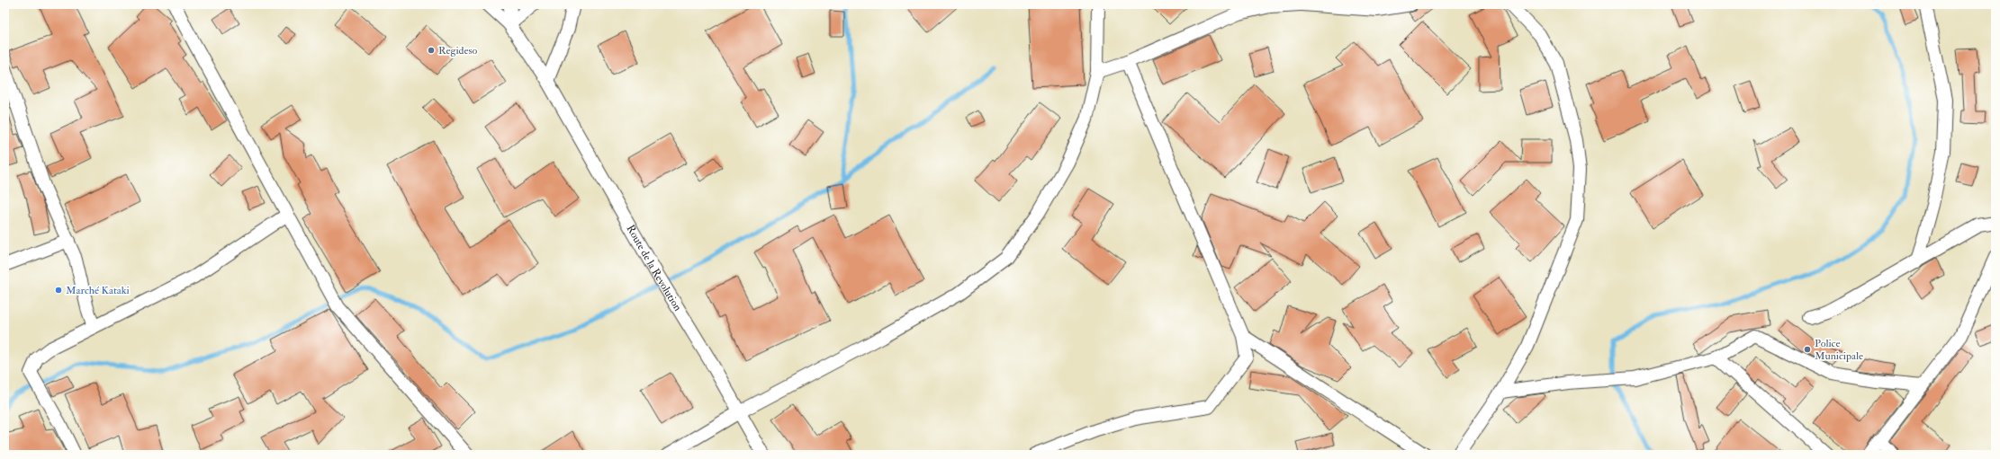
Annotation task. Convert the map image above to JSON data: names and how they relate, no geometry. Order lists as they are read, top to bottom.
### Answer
{
  "streets": {
    "street": ["Route de la Revolution"]
  },
  "places": ["Regideso", "Marché Kataki", "Police Municipale"]
}
